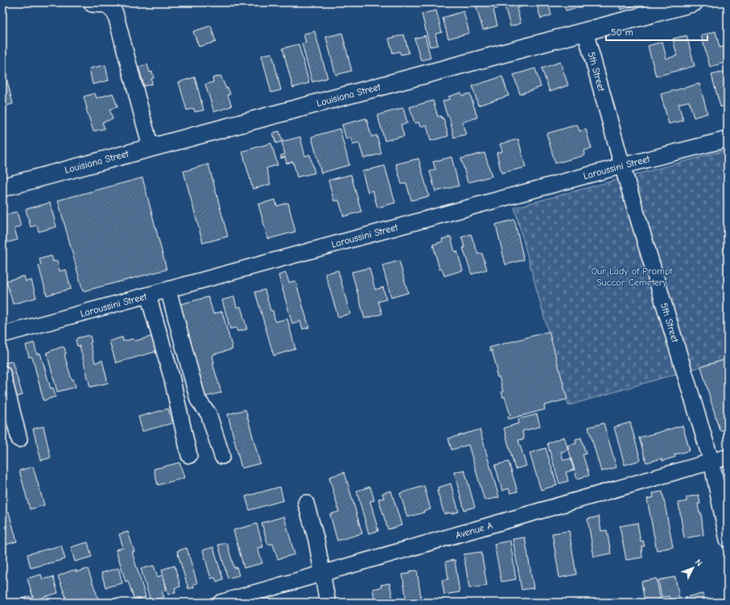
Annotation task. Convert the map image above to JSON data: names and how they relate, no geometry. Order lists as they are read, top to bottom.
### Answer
{
  "streets": {
    "main road": ["Louisiana Street"],
    "street": ["5th Street", "Laroussini Street", "Avenue A"]
  },
  "crossings": [
    ["5th Street", "Louisiana Street"],
    ["5th Street", "Laroussini Street"],
    ["5th Street", "Avenue A"]
  ],
  "parks": ["Our Lady of Prompt Succor Cemetery"],
  "scale_bar": "50 m",
  "north": "top right"
}
